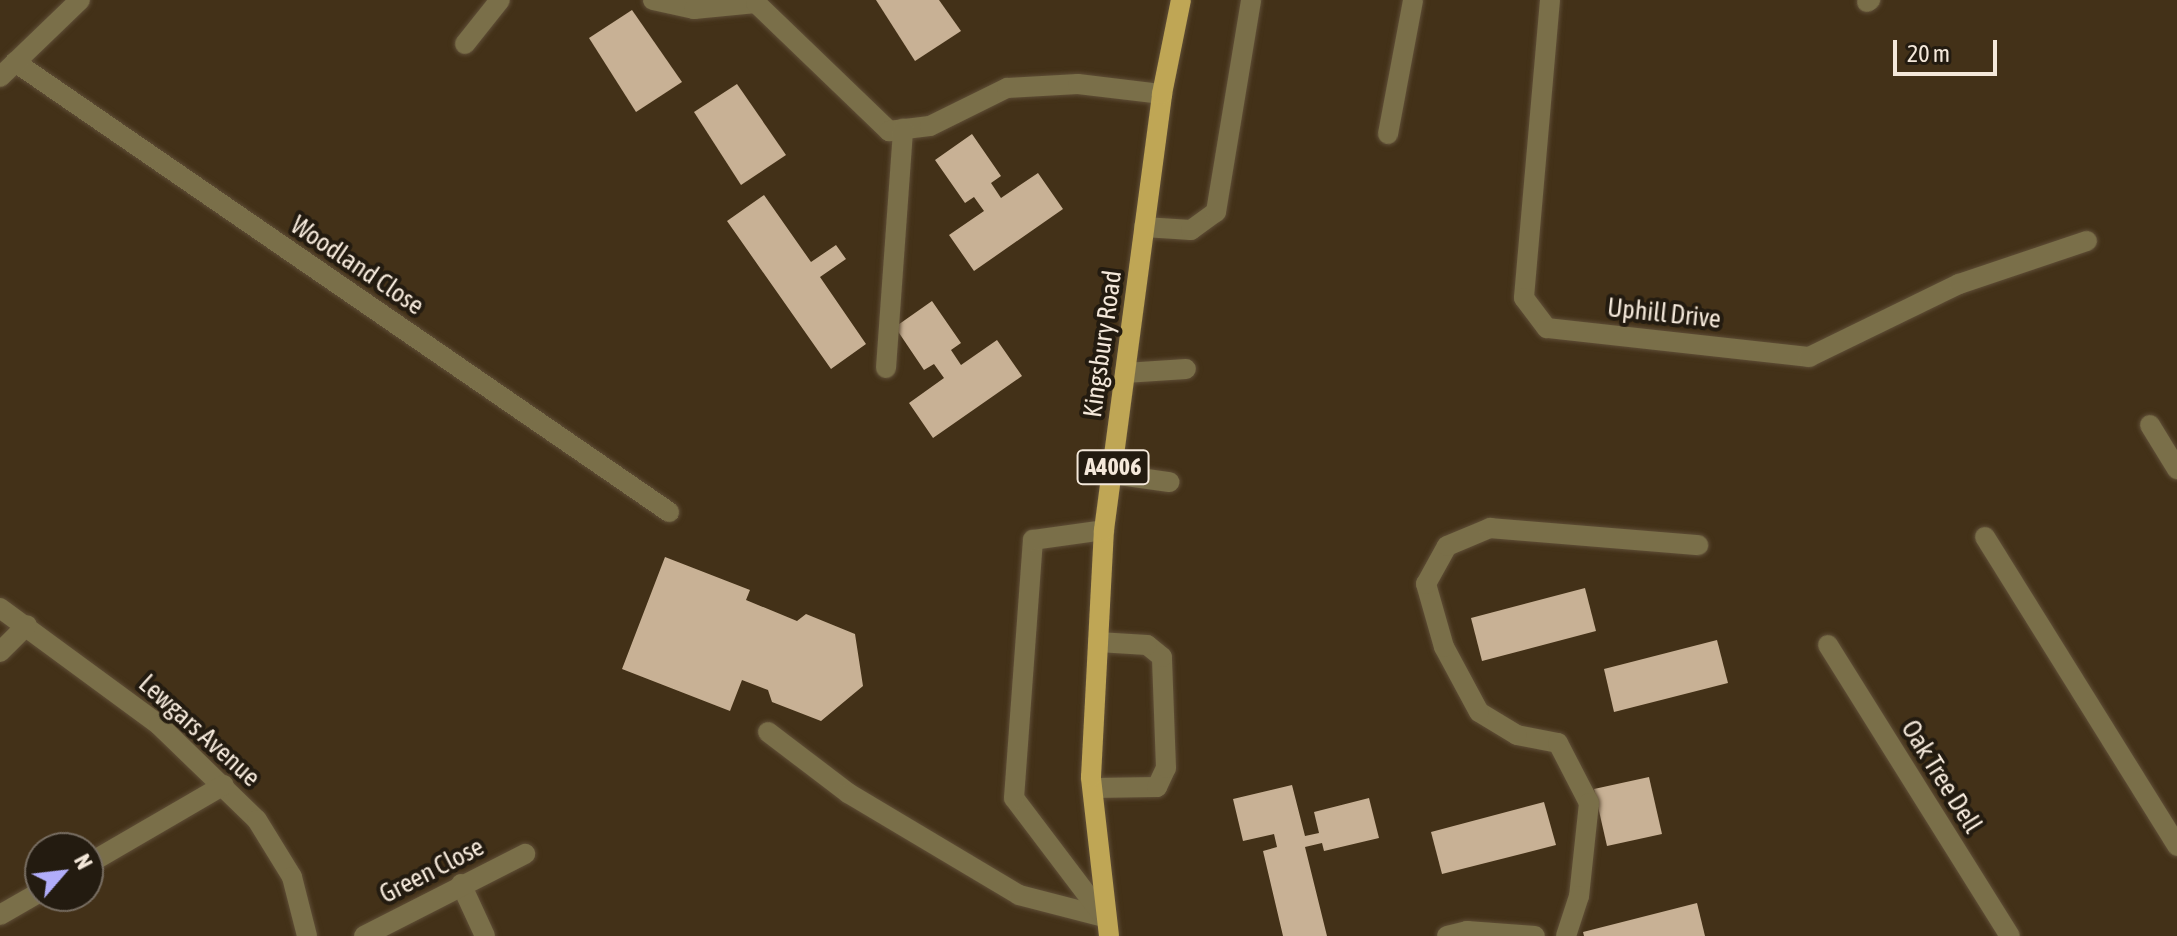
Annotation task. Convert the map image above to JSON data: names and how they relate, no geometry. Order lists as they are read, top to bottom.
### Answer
{
  "streets": {
    "main road": ["Kingsbury Road", "A4006"],
    "street": [
      "Woodland Close",
      "Uphill Drive",
      "Lewgars Avenue",
      "Oak Tree Dell",
      "Green Close"
    ]
  },
  "scale_bar": "20 m",
  "north": "top right"
}
